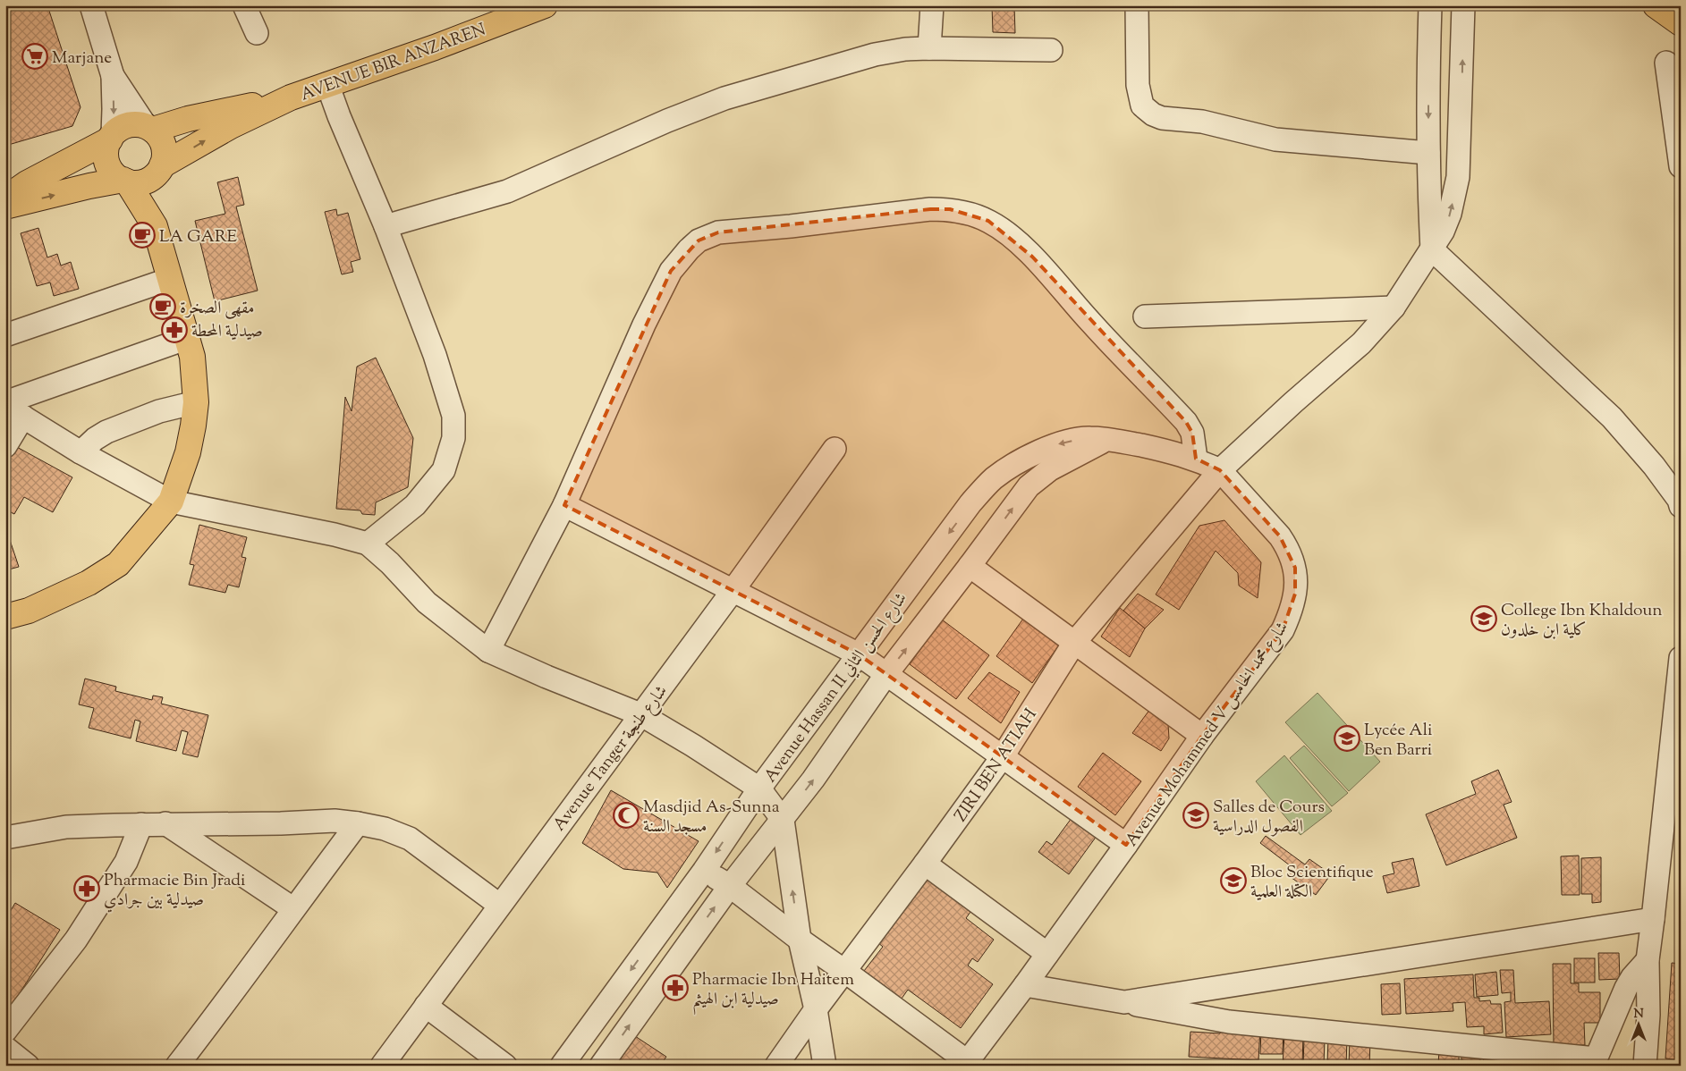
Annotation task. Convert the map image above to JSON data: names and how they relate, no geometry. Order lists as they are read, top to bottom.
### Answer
{
  "streets": {
    "main road": ["AVENUE BIR ANZAREN"],
    "street": [
      "Avenue Hassan II شارع الحسن الثاني",
      "Avenue Mohammed V شارع محمد الخامس",
      "Avenue Tanger شارع طنجة",
      "ZIRI BEN ATIAH"
    ]
  },
  "crossings": [
    ["Avenue Hassan II شارع الحسن الثاني", "Avenue Mohammed V شارع محمد الخامس"],
    ["Avenue Hassan II شارع الحسن الثاني", "ZIRI BEN ATIAH"],
    ["Avenue Mohammed V شارع محمد الخامس", "ZIRI BEN ATIAH"]
  ],
  "places": {
    "supermarket": ["Marjane"],
    "cafe": ["LA GARE", "مقهى الصخرة"],
    "pharmacy": ["صيدلية المحطة", "Pharmacie Bin Jradi صيدلية بين جرادي", "Pharmacie Ibn Haitem صيدلية ابن الهيثم"],
    "school or university": [
      "College Ibn Khaldoun كلية ابن خلدون",
      "Lycée Ali Ben Barri",
      "Salles de Cours الفصول الدراسية",
      "Bloc Scientifique الكتلة العلمية"
    ],
    "mosque": ["Masdjid As-Sunna مسجد السنة"]
  },
  "north": "top"
}
